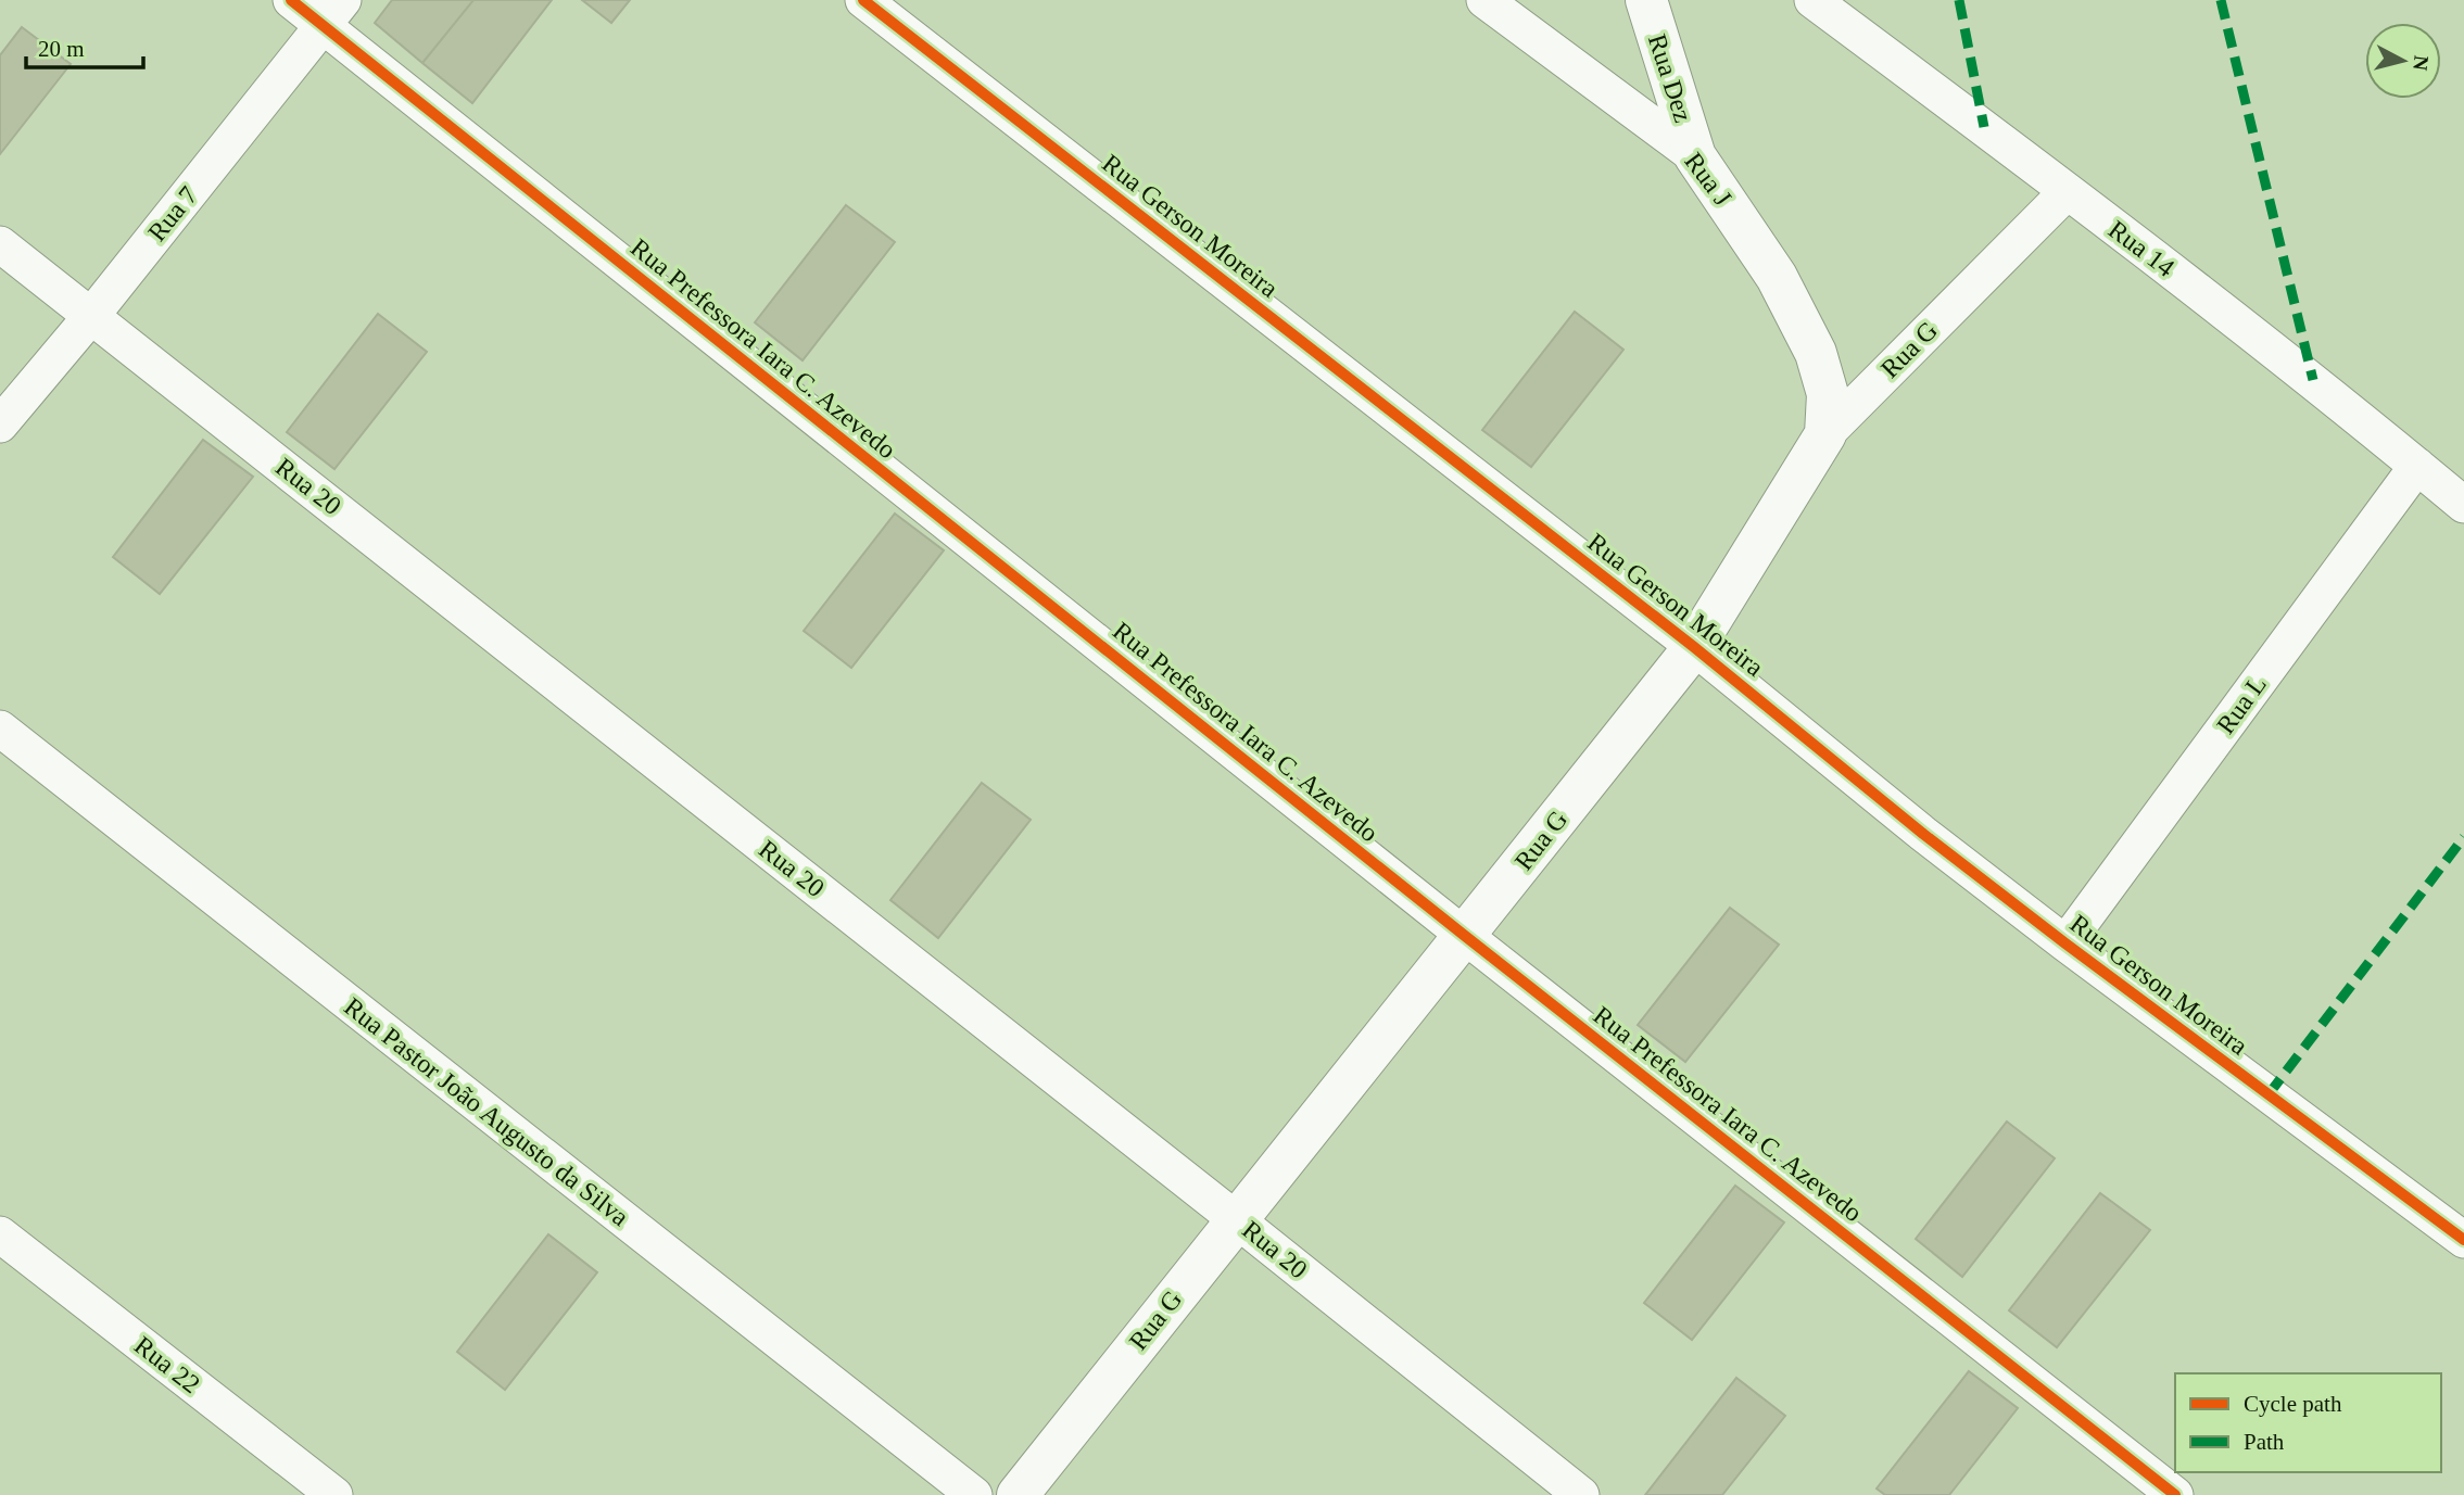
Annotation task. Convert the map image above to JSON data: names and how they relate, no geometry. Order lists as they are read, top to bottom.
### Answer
{
  "streets": {
    "street": [
      "Rua Dez",
      "Rua J",
      "Rua 7",
      "Rua Gerson Moreira",
      "Rua 14",
      "Rua Prefessora Iara C. Azevedo",
      "Rua G",
      "Rua 20",
      "Rua L",
      "Rua Pastor João Augusto da Silva",
      "Rua 22"
    ]
  },
  "crossings": [
    ["Rua Dez", "Rua J"],
    ["Rua J", "Rua G"],
    ["Rua 7", "Rua Prefessora Iara C. Azevedo"],
    ["Rua 7", "Rua 20"],
    ["Rua Gerson Moreira", "Rua G"],
    ["Rua Gerson Moreira", "Rua L"],
    ["Rua 14", "Rua G"],
    ["Rua 14", "Rua L"],
    ["Rua Prefessora Iara C. Azevedo", "Rua G"],
    ["Rua G", "Rua 20"]
  ],
  "legend": ["Cycle path", "Path"],
  "scale_bar": "20 m",
  "north": "right"
}
